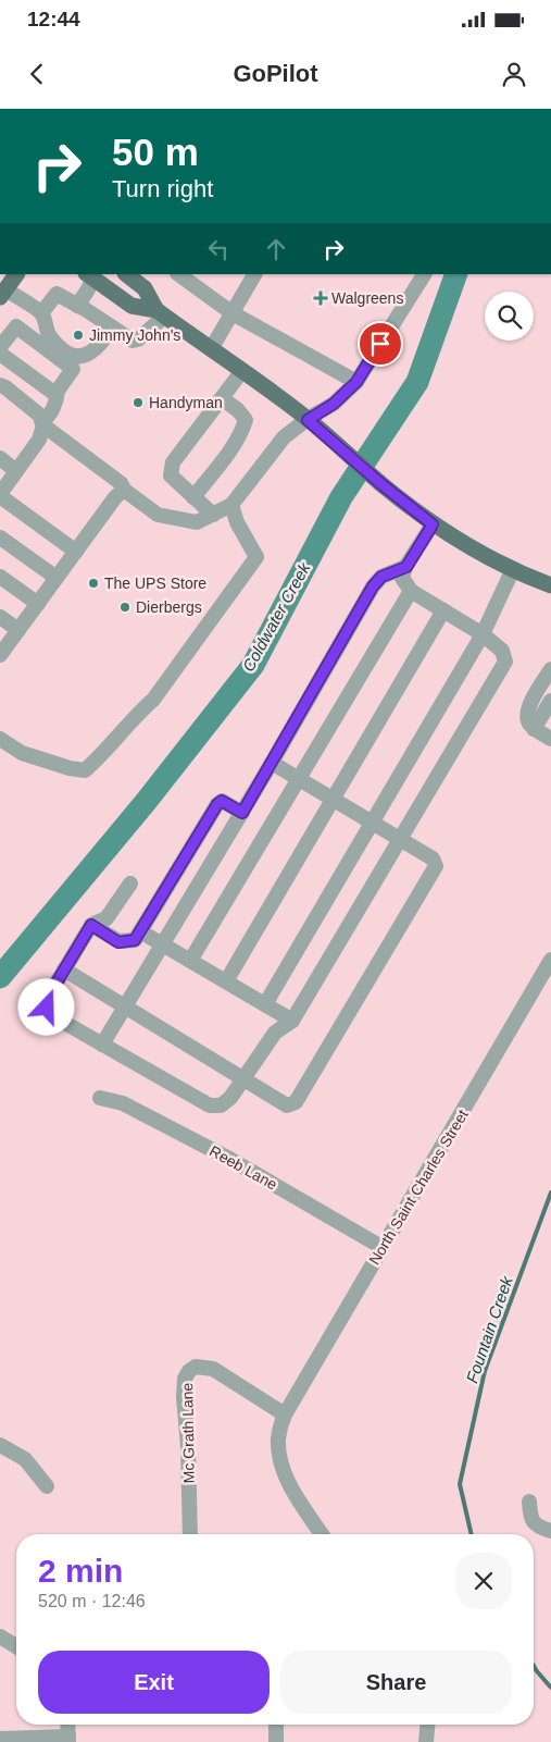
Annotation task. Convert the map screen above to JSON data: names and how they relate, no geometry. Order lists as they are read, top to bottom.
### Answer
{
  "streets": {
    "street": ["Reeb Lane", "North Saint Charles Street", "Mc Grath Lane"]
  },
  "crossings": [
    ["Reeb Lane", "North Saint Charles Street"],
    ["North Saint Charles Street", "Mc Grath Lane"]
  ],
  "water": ["Coldwater Creek", "Fountain Creek"],
  "places": {
    "health": ["Walgreens"],
    "other": [
      "Jimmy John's",
      "Handyman",
      "The UPS Store",
      "Dierbergs"
    ]
  },
  "page": {
    "status": "12:44",
    "header": "GoPilot",
    "turn": ["50 m", "Turn right"],
    "heading": ["2 min", "520 m · 12:46"],
    "buttons": ["Exit", "Share"]
  }
}
